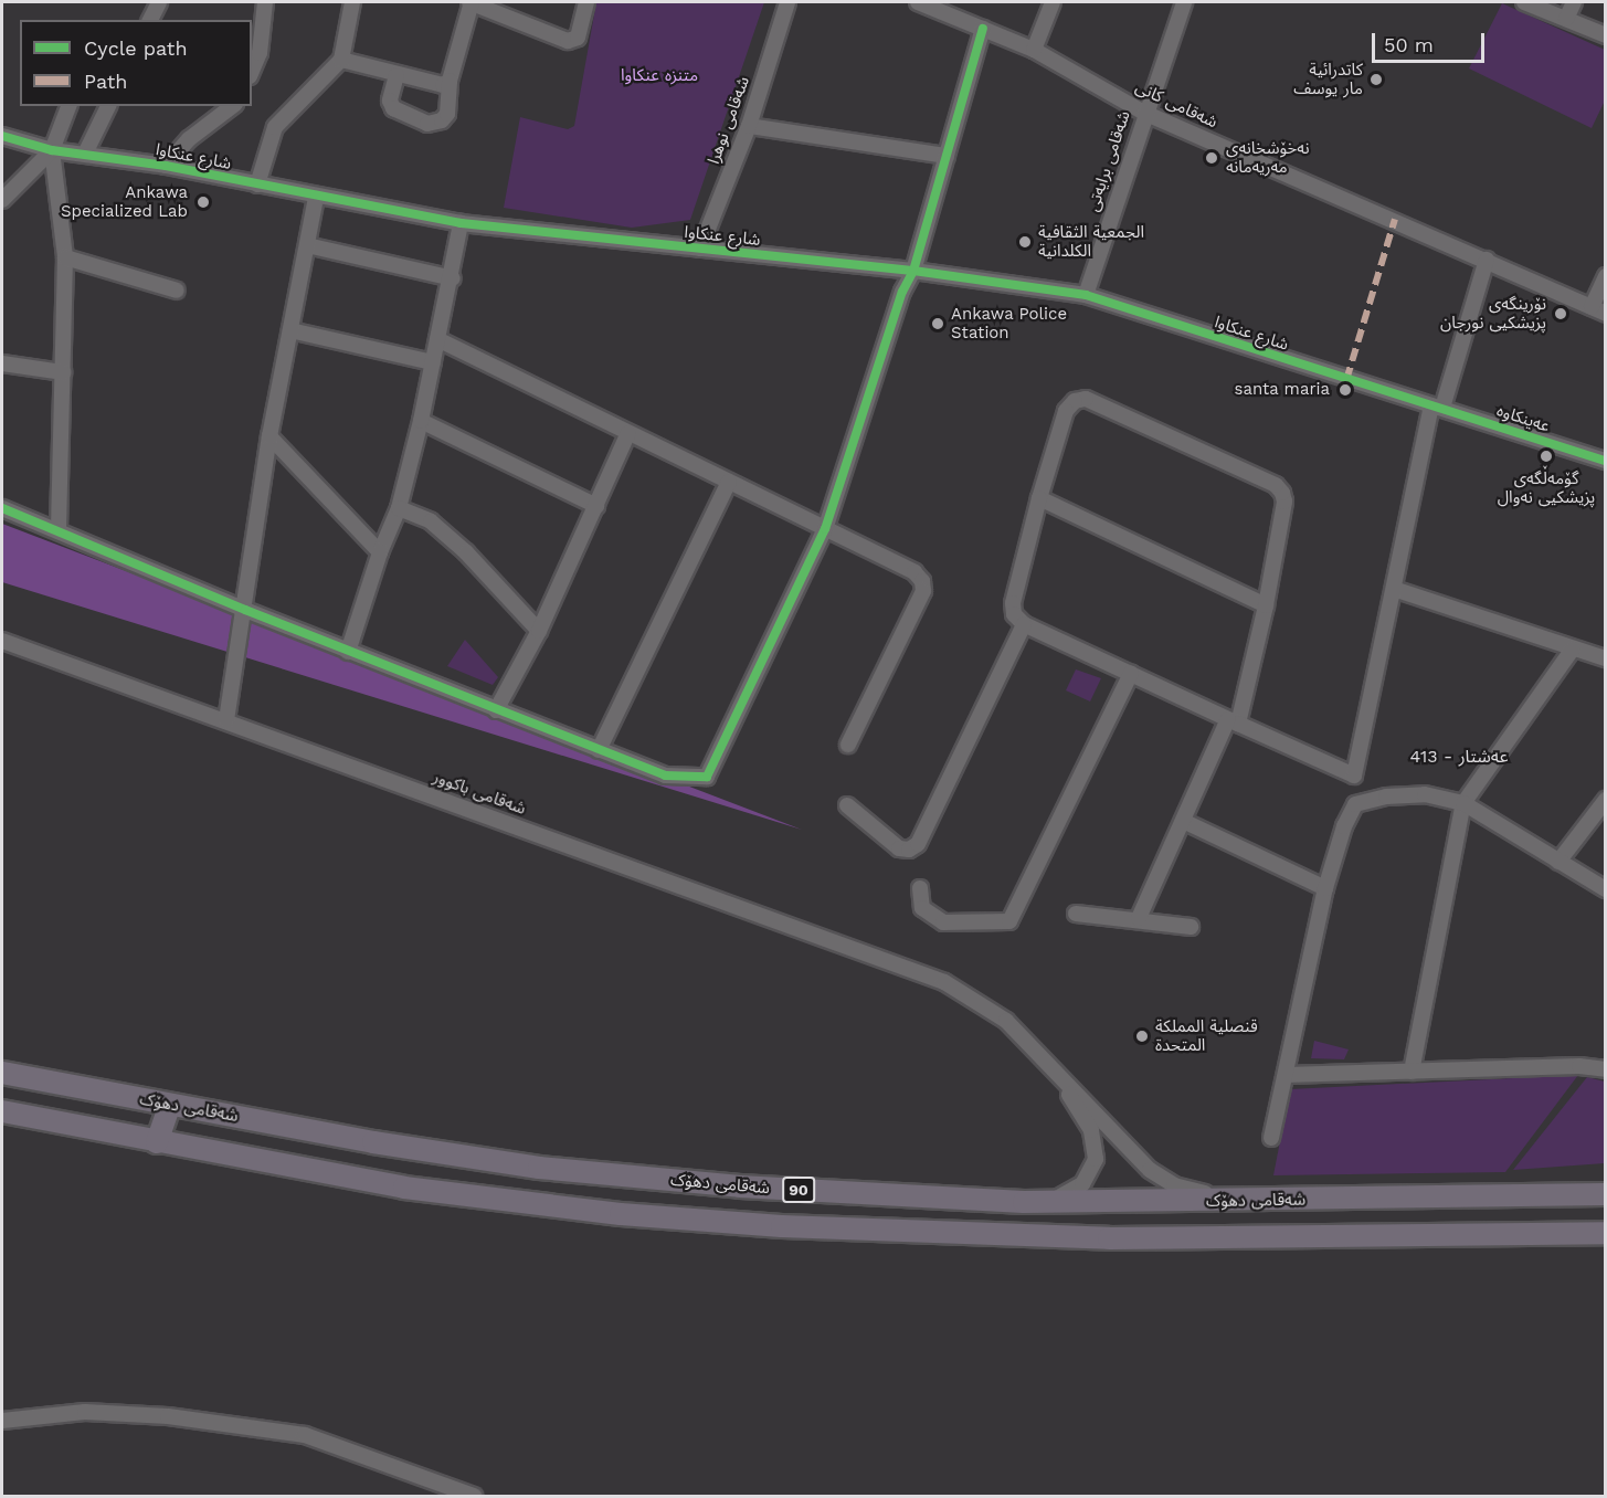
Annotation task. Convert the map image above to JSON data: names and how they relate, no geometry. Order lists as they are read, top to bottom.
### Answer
{
  "streets": {
    "highway": ["شەقامی دهۆک", "90"],
    "street": [
      "شەقامی کانی",
      "شەقامی نوهرا",
      "شارع عنكاوا",
      "شەقامی برایەتی",
      "عەینکاوە",
      "شەقامی باکوور"
    ]
  },
  "crossings": [
    ["شەقامی کانی", "شەقامی برایەتی"],
    ["شەقامی نوهرا", "شارع عنكاوا"],
    ["شارع عنكاوا", "شەقامی برایەتی"],
    ["شارع عنكاوا", "عەینکاوە"]
  ],
  "districts": ["عه‌شتار - 413"],
  "parks": ["متنزه عنكاوا"],
  "places": [
    "كاتدرائية مار يوسف",
    "نەخۆشخانەی مەریەمانە",
    "Ankawa Specialized Lab",
    "الجمعية الثقافية الكلدانية",
    "نۆرینگەی پزیشکیی نورجان",
    "Ankawa Police Station",
    "santa maria",
    "گۆمەڵگەی پزیشکیی نەوال",
    "قنصلية المملكة المتحدة"
  ],
  "legend": ["Cycle path", "Path"],
  "scale_bar": "50 m"
}
